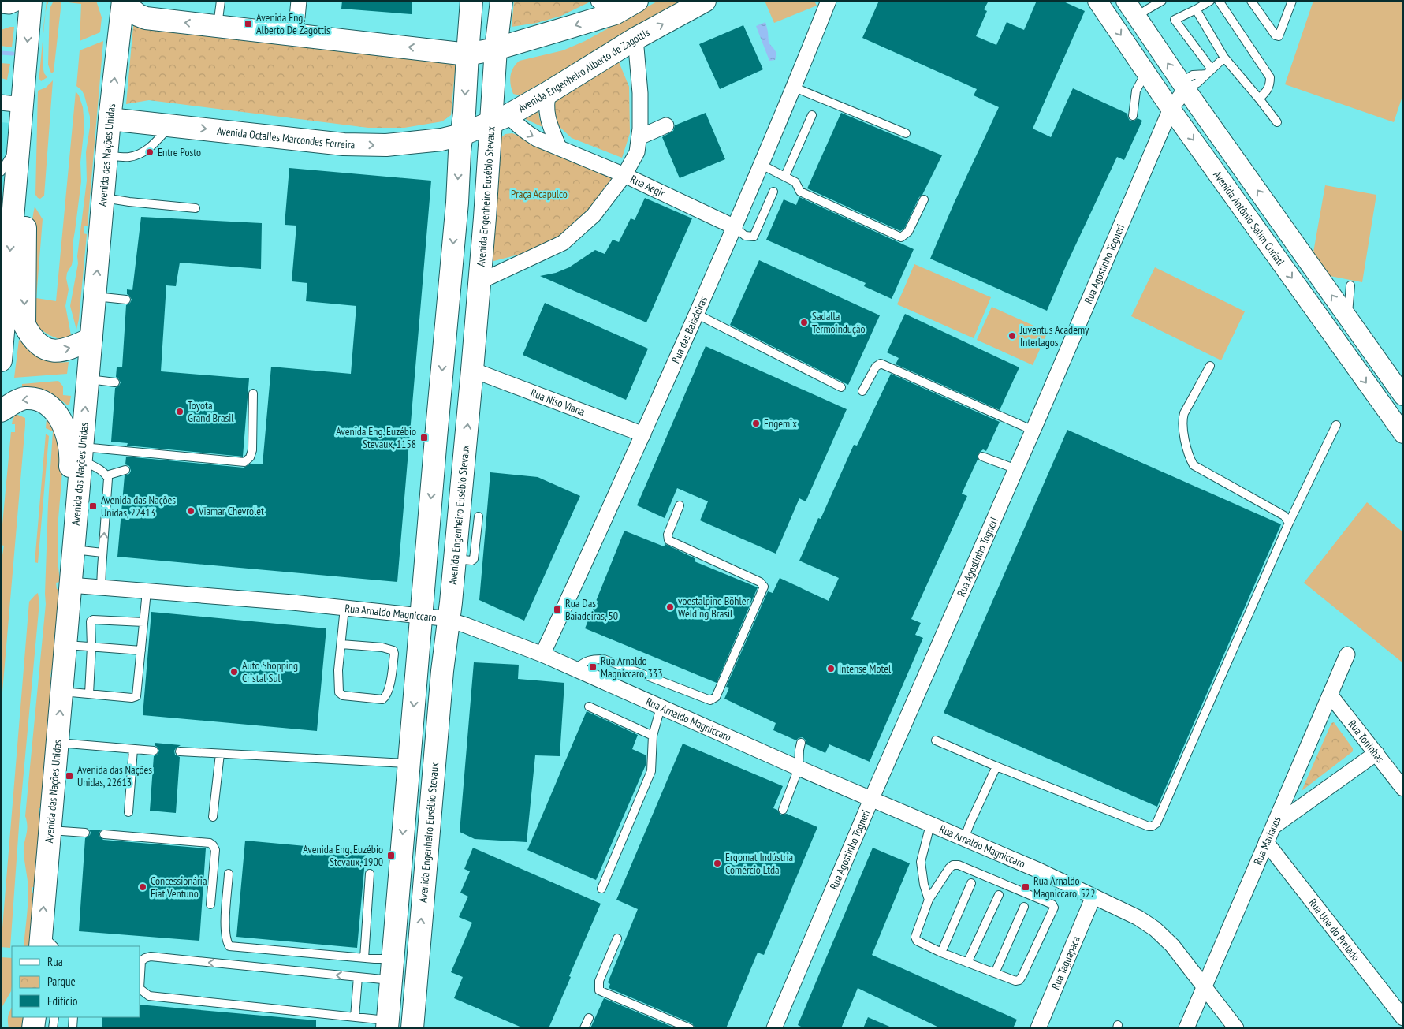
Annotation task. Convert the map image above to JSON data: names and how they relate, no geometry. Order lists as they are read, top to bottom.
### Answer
{
  "streets": {
    "main road": [
      "Avenida Engenheiro Alberto de Zagottis",
      "Avenida Octalles Marcondes Ferreira",
      "Avenida das Nações Unidas",
      "Avenida Engenheiro Eusébio Stevaux"
    ],
    "street": [
      "Rua Aegir",
      "Avenida Antônio Salim Curiati",
      "Rua Agostinho Togneri",
      "Rua das Baiadeiras",
      "Rua Niso Viana",
      "Rua Arnaldo Magniccaro",
      "Rua Toninhas",
      "Rua Marianos",
      "Rua Una do Prelado",
      "Rua Taguapaca"
    ]
  },
  "crossings": [
    ["Avenida Engenheiro Alberto de Zagottis", "Avenida Octalles Marcondes Ferreira"],
    ["Avenida Engenheiro Alberto de Zagottis", "Rua Aegir"],
    ["Avenida Engenheiro Alberto de Zagottis", "Avenida Engenheiro Eusébio Stevaux"],
    ["Avenida Octalles Marcondes Ferreira", "Avenida das Nações Unidas"],
    ["Avenida das Nações Unidas", "Rua Arnaldo Magniccaro"],
    ["Rua Aegir", "Avenida Engenheiro Eusébio Stevaux"],
    ["Rua Aegir", "Rua das Baiadeiras"],
    ["Avenida Engenheiro Eusébio Stevaux", "Rua Niso Viana"],
    ["Avenida Engenheiro Eusébio Stevaux", "Rua Arnaldo Magniccaro"],
    ["Avenida Antônio Salim Curiati", "Rua Agostinho Togneri"],
    ["Rua Agostinho Togneri", "Rua Arnaldo Magniccaro"],
    ["Rua das Baiadeiras", "Rua Niso Viana"],
    ["Rua das Baiadeiras", "Rua Arnaldo Magniccaro"],
    ["Rua Arnaldo Magniccaro", "Rua Marianos"],
    ["Rua Arnaldo Magniccaro", "Rua Taguapaca"],
    ["Rua Toninhas", "Rua Marianos"],
    ["Rua Marianos", "Rua Una do Prelado"]
  ],
  "parks": ["Praça Acapulco"],
  "places": {
    "transit": [
      "Avenida Eng. Alberto De Zagottis",
      "Avenida Eng. Euzébio Stevaux, 1158",
      "Avenida das Nações Unidas, 22413",
      "Rua Das Baiadeiras, 50",
      "Rua Arnaldo Magniccaro, 333",
      "Avenida das Nações Unidas, 22613",
      "Avenida Eng. Euzébio Stevaux, 1900",
      "Rua Arnaldo Magniccaro, 522"
    ],
    "other": [
      "Entre Posto",
      "Sadalla Termoindução",
      "Juventus Academy Interlagos",
      "Toyota Grand Brasil",
      "Engemix",
      "Viamar Chevrolet",
      "voestalpine Böhler Welding Brasil",
      "Intense Motel",
      "Auto Shopping Cristal Sul",
      "Ergomat Indústria Comércio Ltda",
      "Concessionária Fiat Ventuno"
    ]
  },
  "legend": ["Rua", "Parque", "Edifício"]
}
